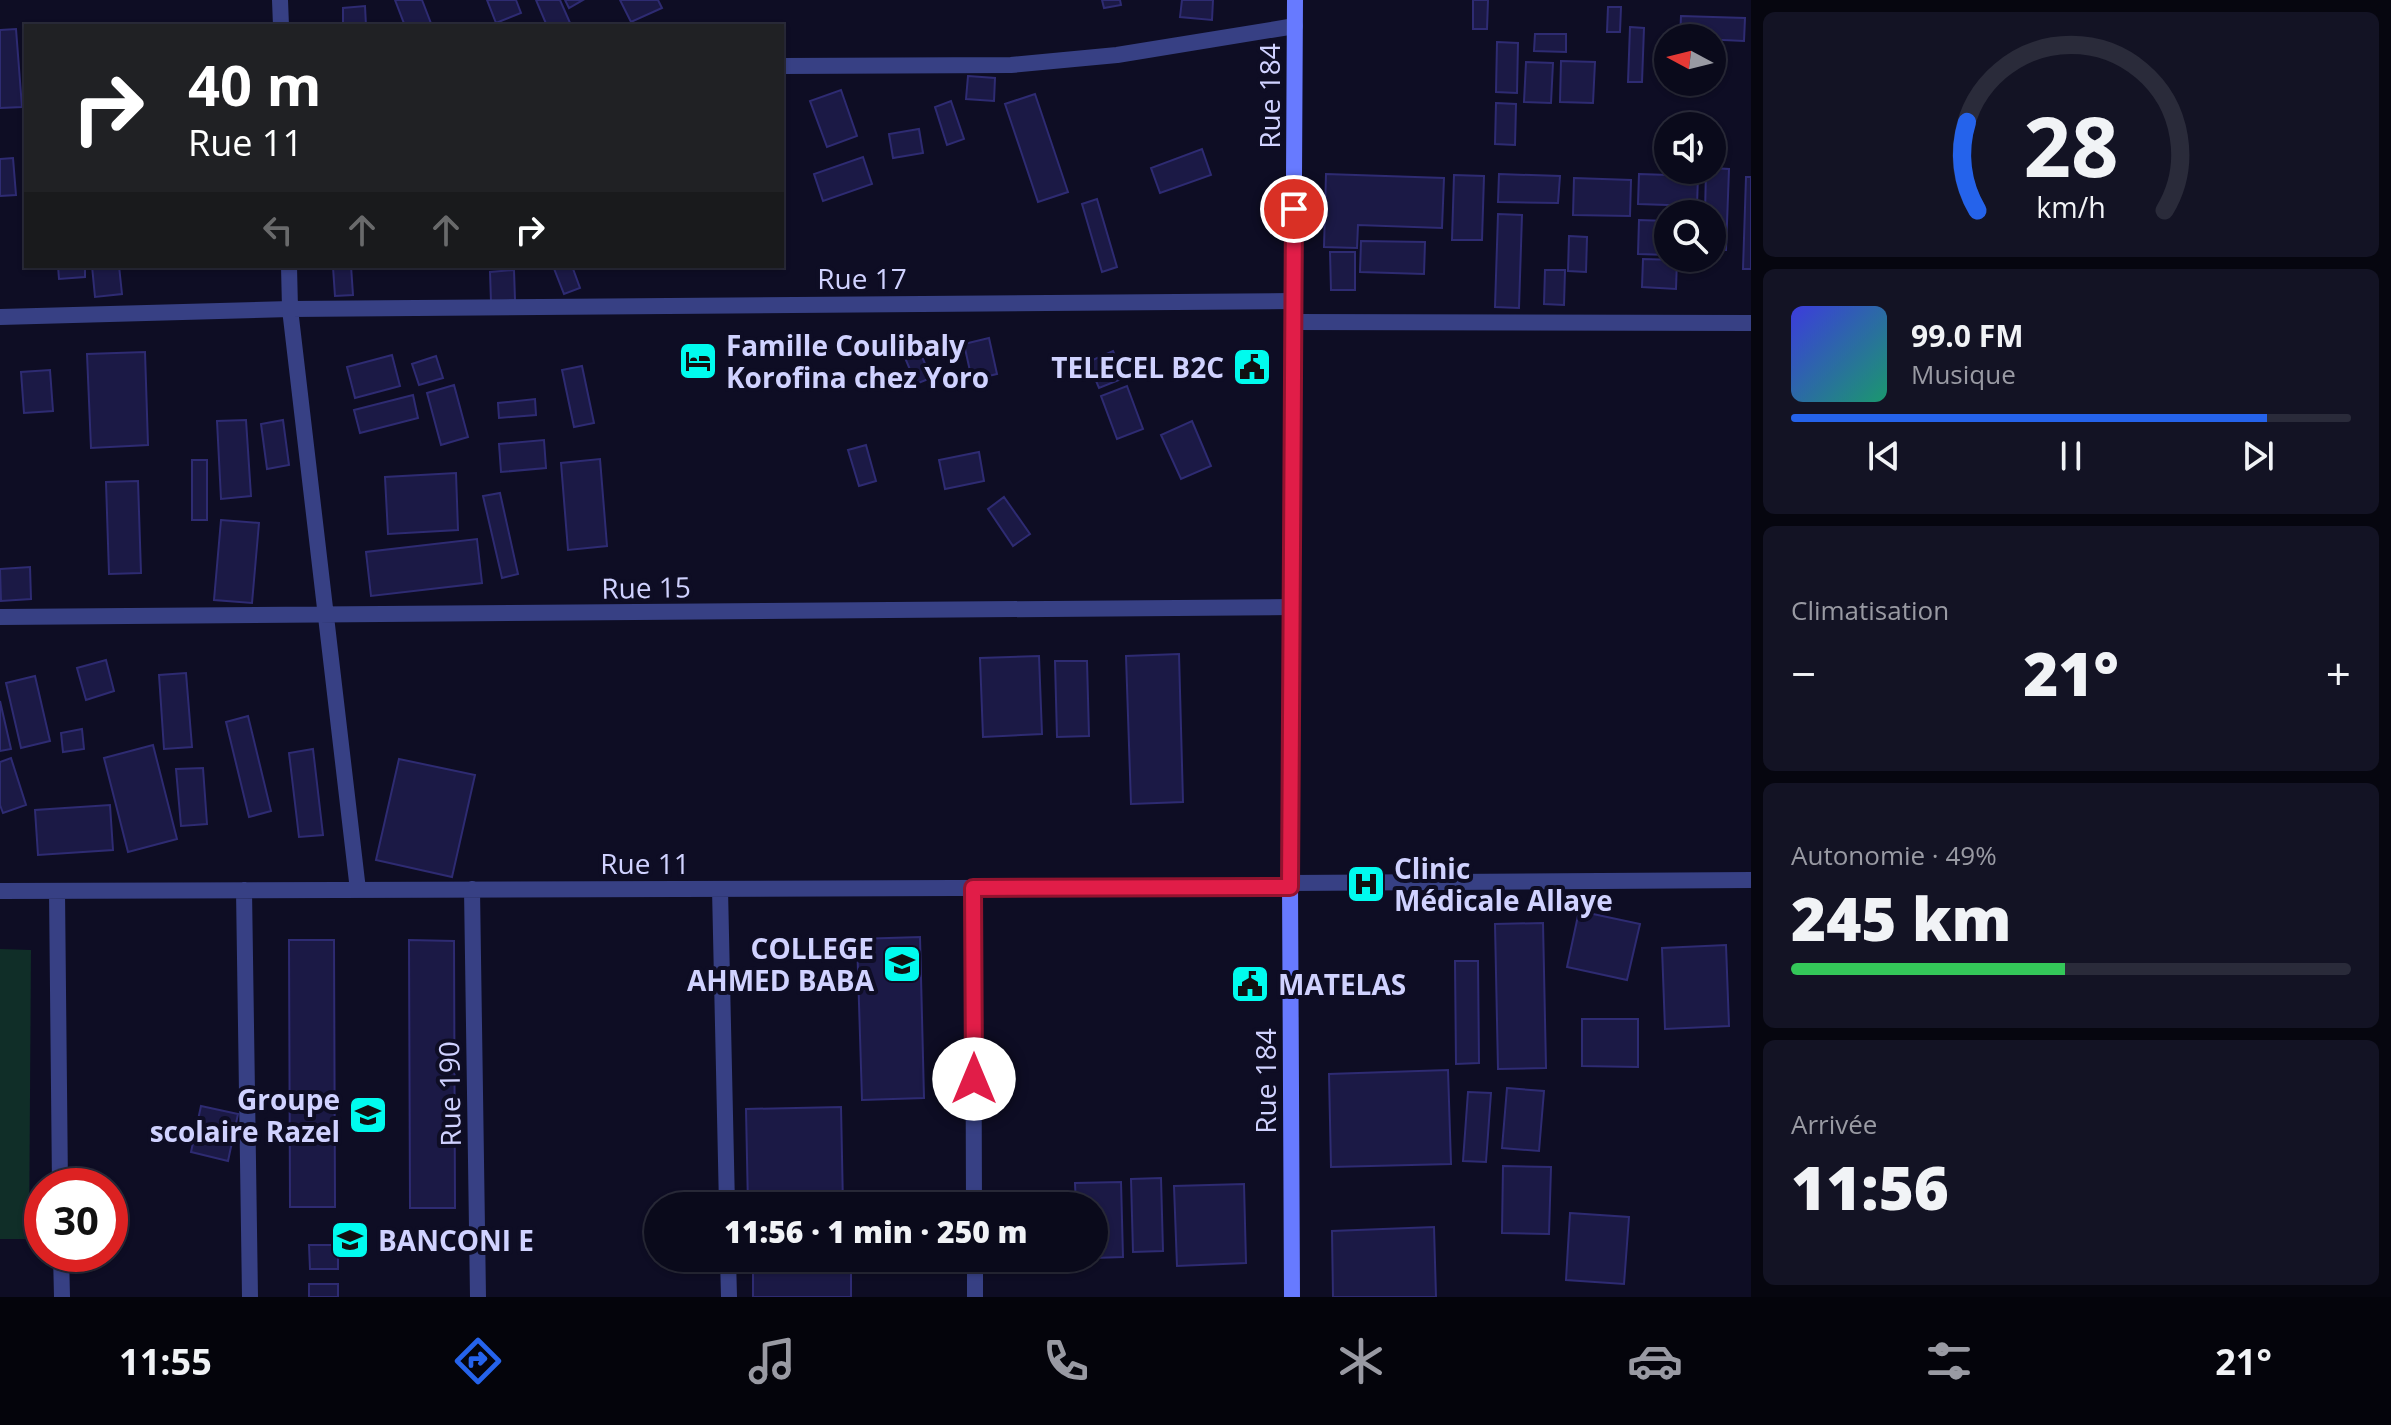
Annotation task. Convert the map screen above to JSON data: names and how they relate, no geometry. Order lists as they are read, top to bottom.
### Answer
{
  "streets": {
    "street": [
      "Rue 184",
      "Rue 17",
      "Rue 15",
      "Rue 11",
      "Rue 190"
    ]
  },
  "crossings": [
    ["Rue 184", "Rue 17"],
    ["Rue 184", "Rue 15"],
    ["Rue 184", "Rue 11"],
    ["Rue 11", "Rue 190"]
  ],
  "places": {
    "hotel": ["Famille Coulibaly Korofina chez Yoro"],
    "public building": ["TELECEL B2C", "MATELAS"],
    "hospital": ["Clinic Médicale Allaye"],
    "school or university": ["COLLEGE AHMED BABA", "Groupe scolaire Razel", "BANCONI E"]
  },
  "north": "left",
  "page": {
    "turn": ["40 m", "Rue 11"],
    "song": ["99.0 FM", "Musique"],
    "tile": [
      "Climatisation",
      ["Autonomie · 49%", "245 km"],
      ["Arrivée", "11:56"]
    ],
    "heat": ["−", "21°", "+"],
    "limit": "30",
    "trip": "11:56 · 1 min · 250 m",
    "tabs": ["11:55", "21°"],
    "gauge": ["28", "km/h"]
  }
}
